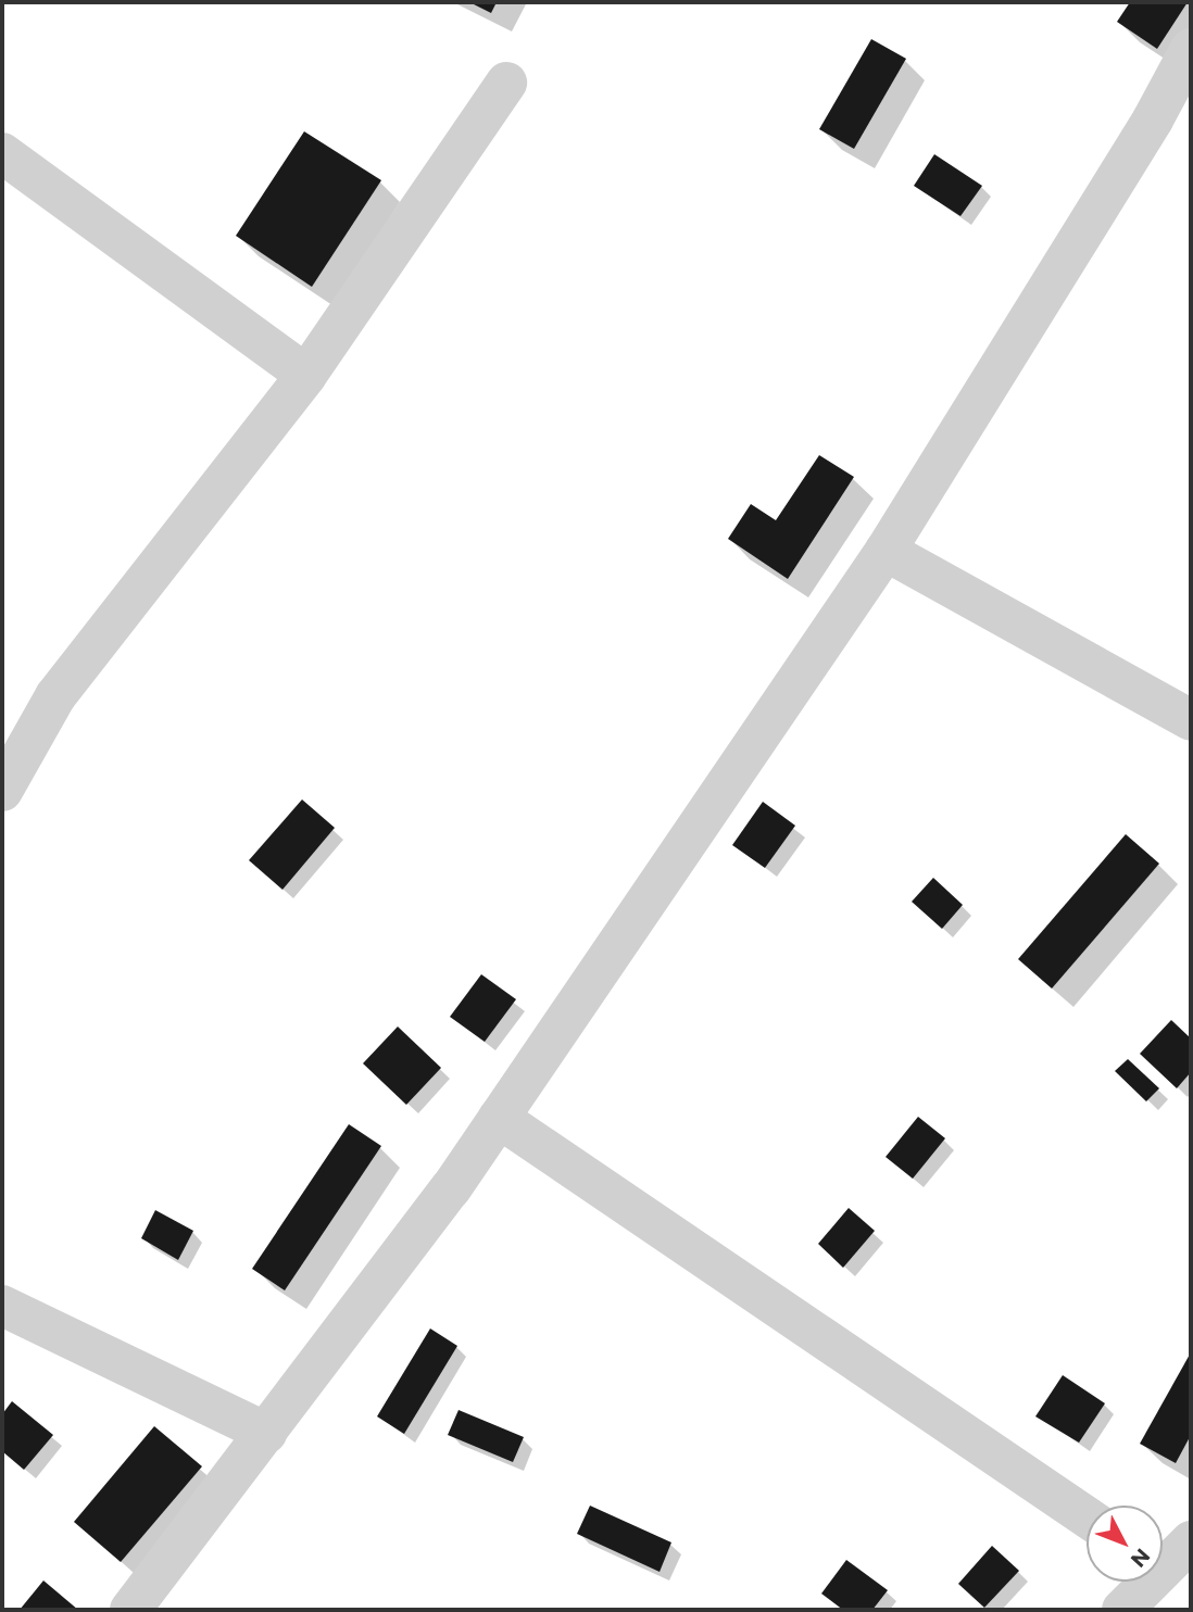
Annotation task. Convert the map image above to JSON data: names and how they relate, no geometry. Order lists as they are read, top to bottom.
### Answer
{
  "north": "bottom right"
}
